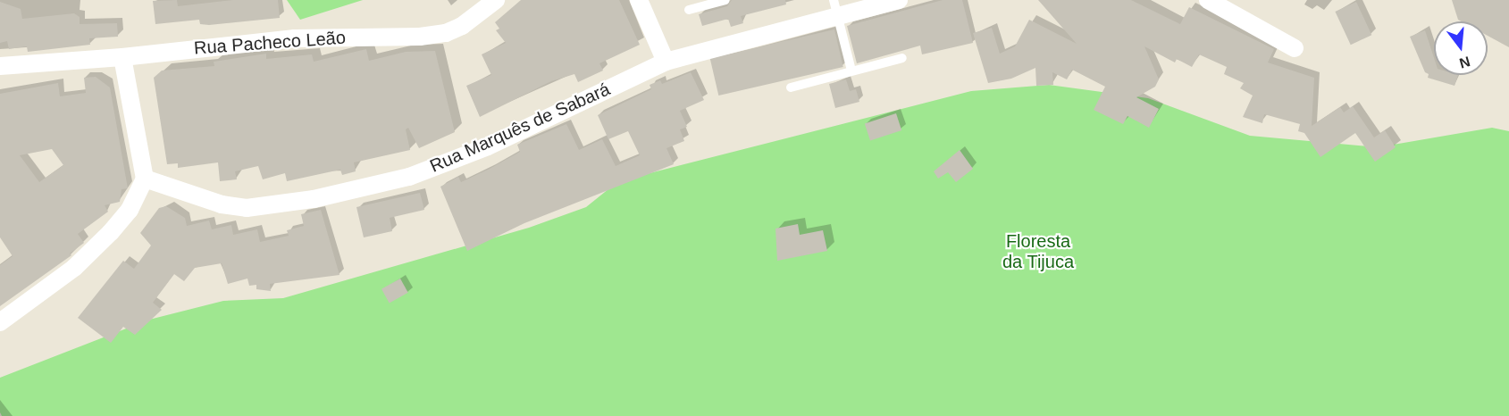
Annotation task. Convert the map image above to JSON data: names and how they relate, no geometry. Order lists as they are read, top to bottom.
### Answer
{
  "streets": {
    "street": ["Rua Pacheco Leão", "Rua Marquês de Sabará"]
  },
  "parks": ["Floresta da Tijuca"],
  "north": "bottom"
}
